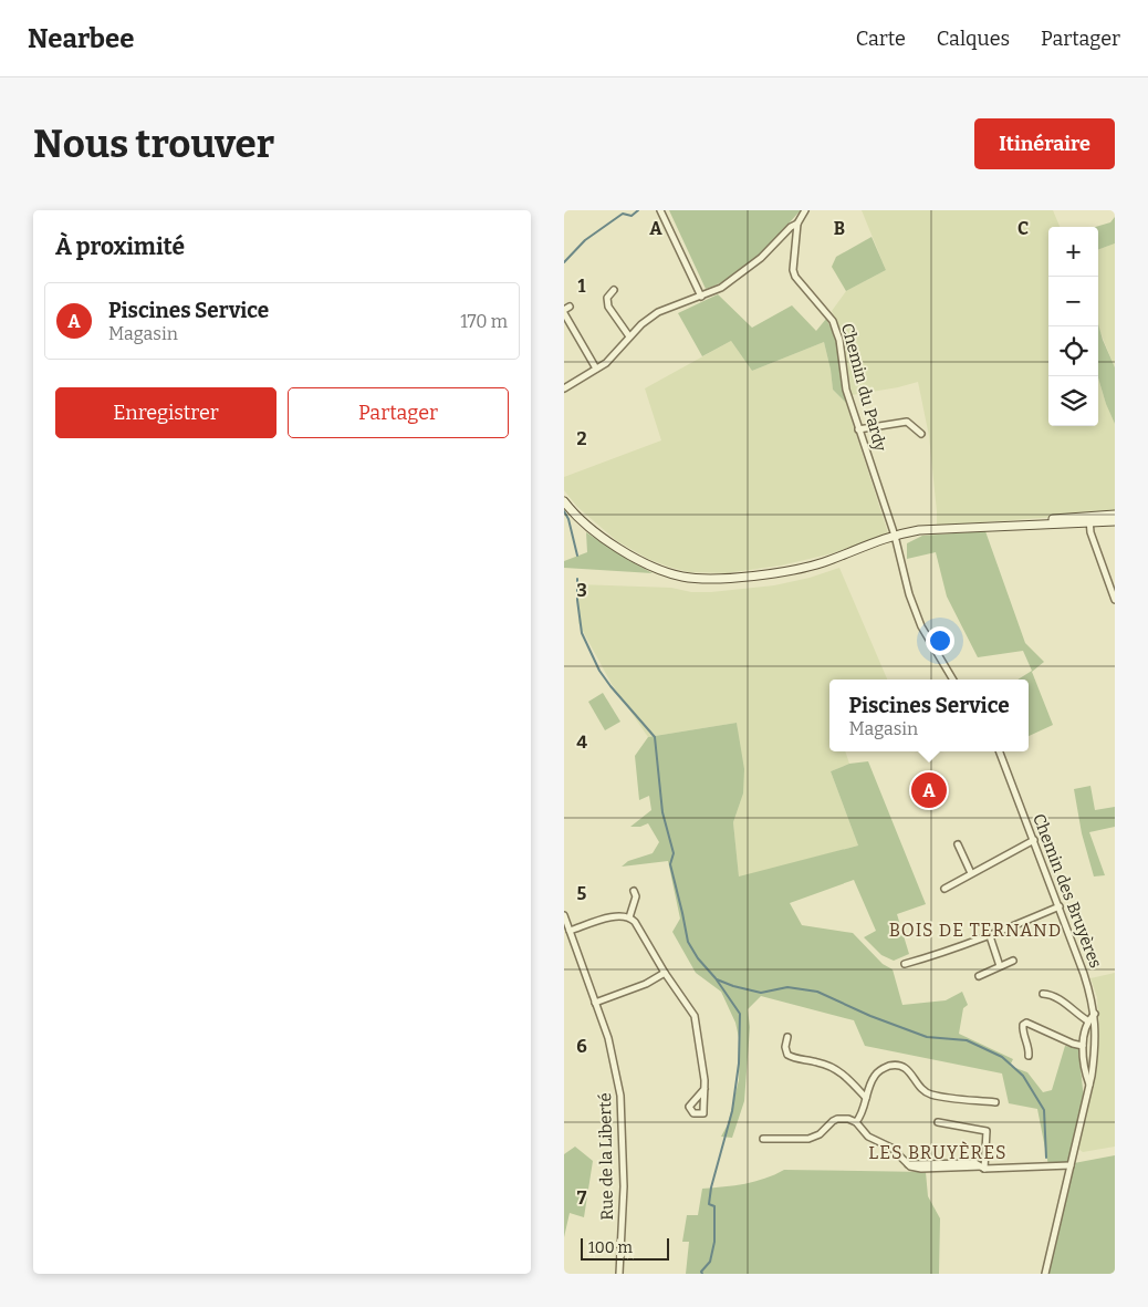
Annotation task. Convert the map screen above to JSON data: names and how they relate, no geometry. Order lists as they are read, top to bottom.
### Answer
{
  "streets": {
    "street": ["Chemin du Pardy", "Chemin des Bruyères", "Rue de la Liberté"]
  },
  "districts": ["BOIS DE TERNAND", "LES BRUYÈRES"],
  "scale_bar": "100 m",
  "page": {
    "header": "Nearbee",
    "nav": ["Carte", "Calques", "Partager"],
    "buttons": [
      "Itinéraire",
      ["Enregistrer", "Partager"]
    ],
    "title": "Nous trouver",
    "heading": "À proximité",
    "map_buttons": ["+", "−"],
    "list": [
      {
        "mark": "A",
        "name": "Piscines Service",
        "note": "Magasin",
        "value": "170 m"
      }
    ],
    "popup": ["Piscines Service", "Magasin"],
    "pins": "A",
    "scale": "100 m"
  },
  "grid": {
    "columns": ["A", "B", "C"],
    "rows": [
      "1",
      "2",
      "3",
      "4",
      "5",
      "6",
      "7"
    ]
  }
}
